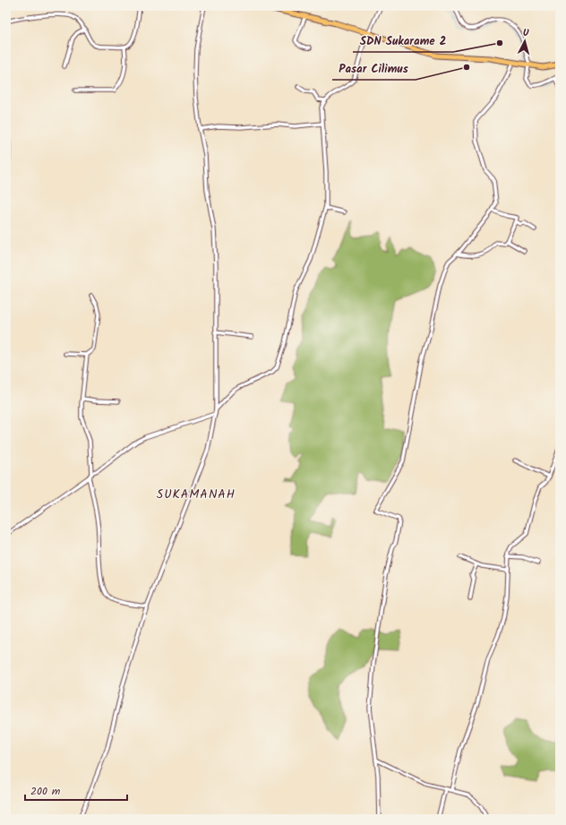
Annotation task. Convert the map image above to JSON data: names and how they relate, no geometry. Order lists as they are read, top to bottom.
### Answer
{
  "districts": ["SUKAMANAH"],
  "places": ["SDN Sukarame 2", "Pasar Cilimus"],
  "scale_bar": "200 m",
  "north": "top"
}
